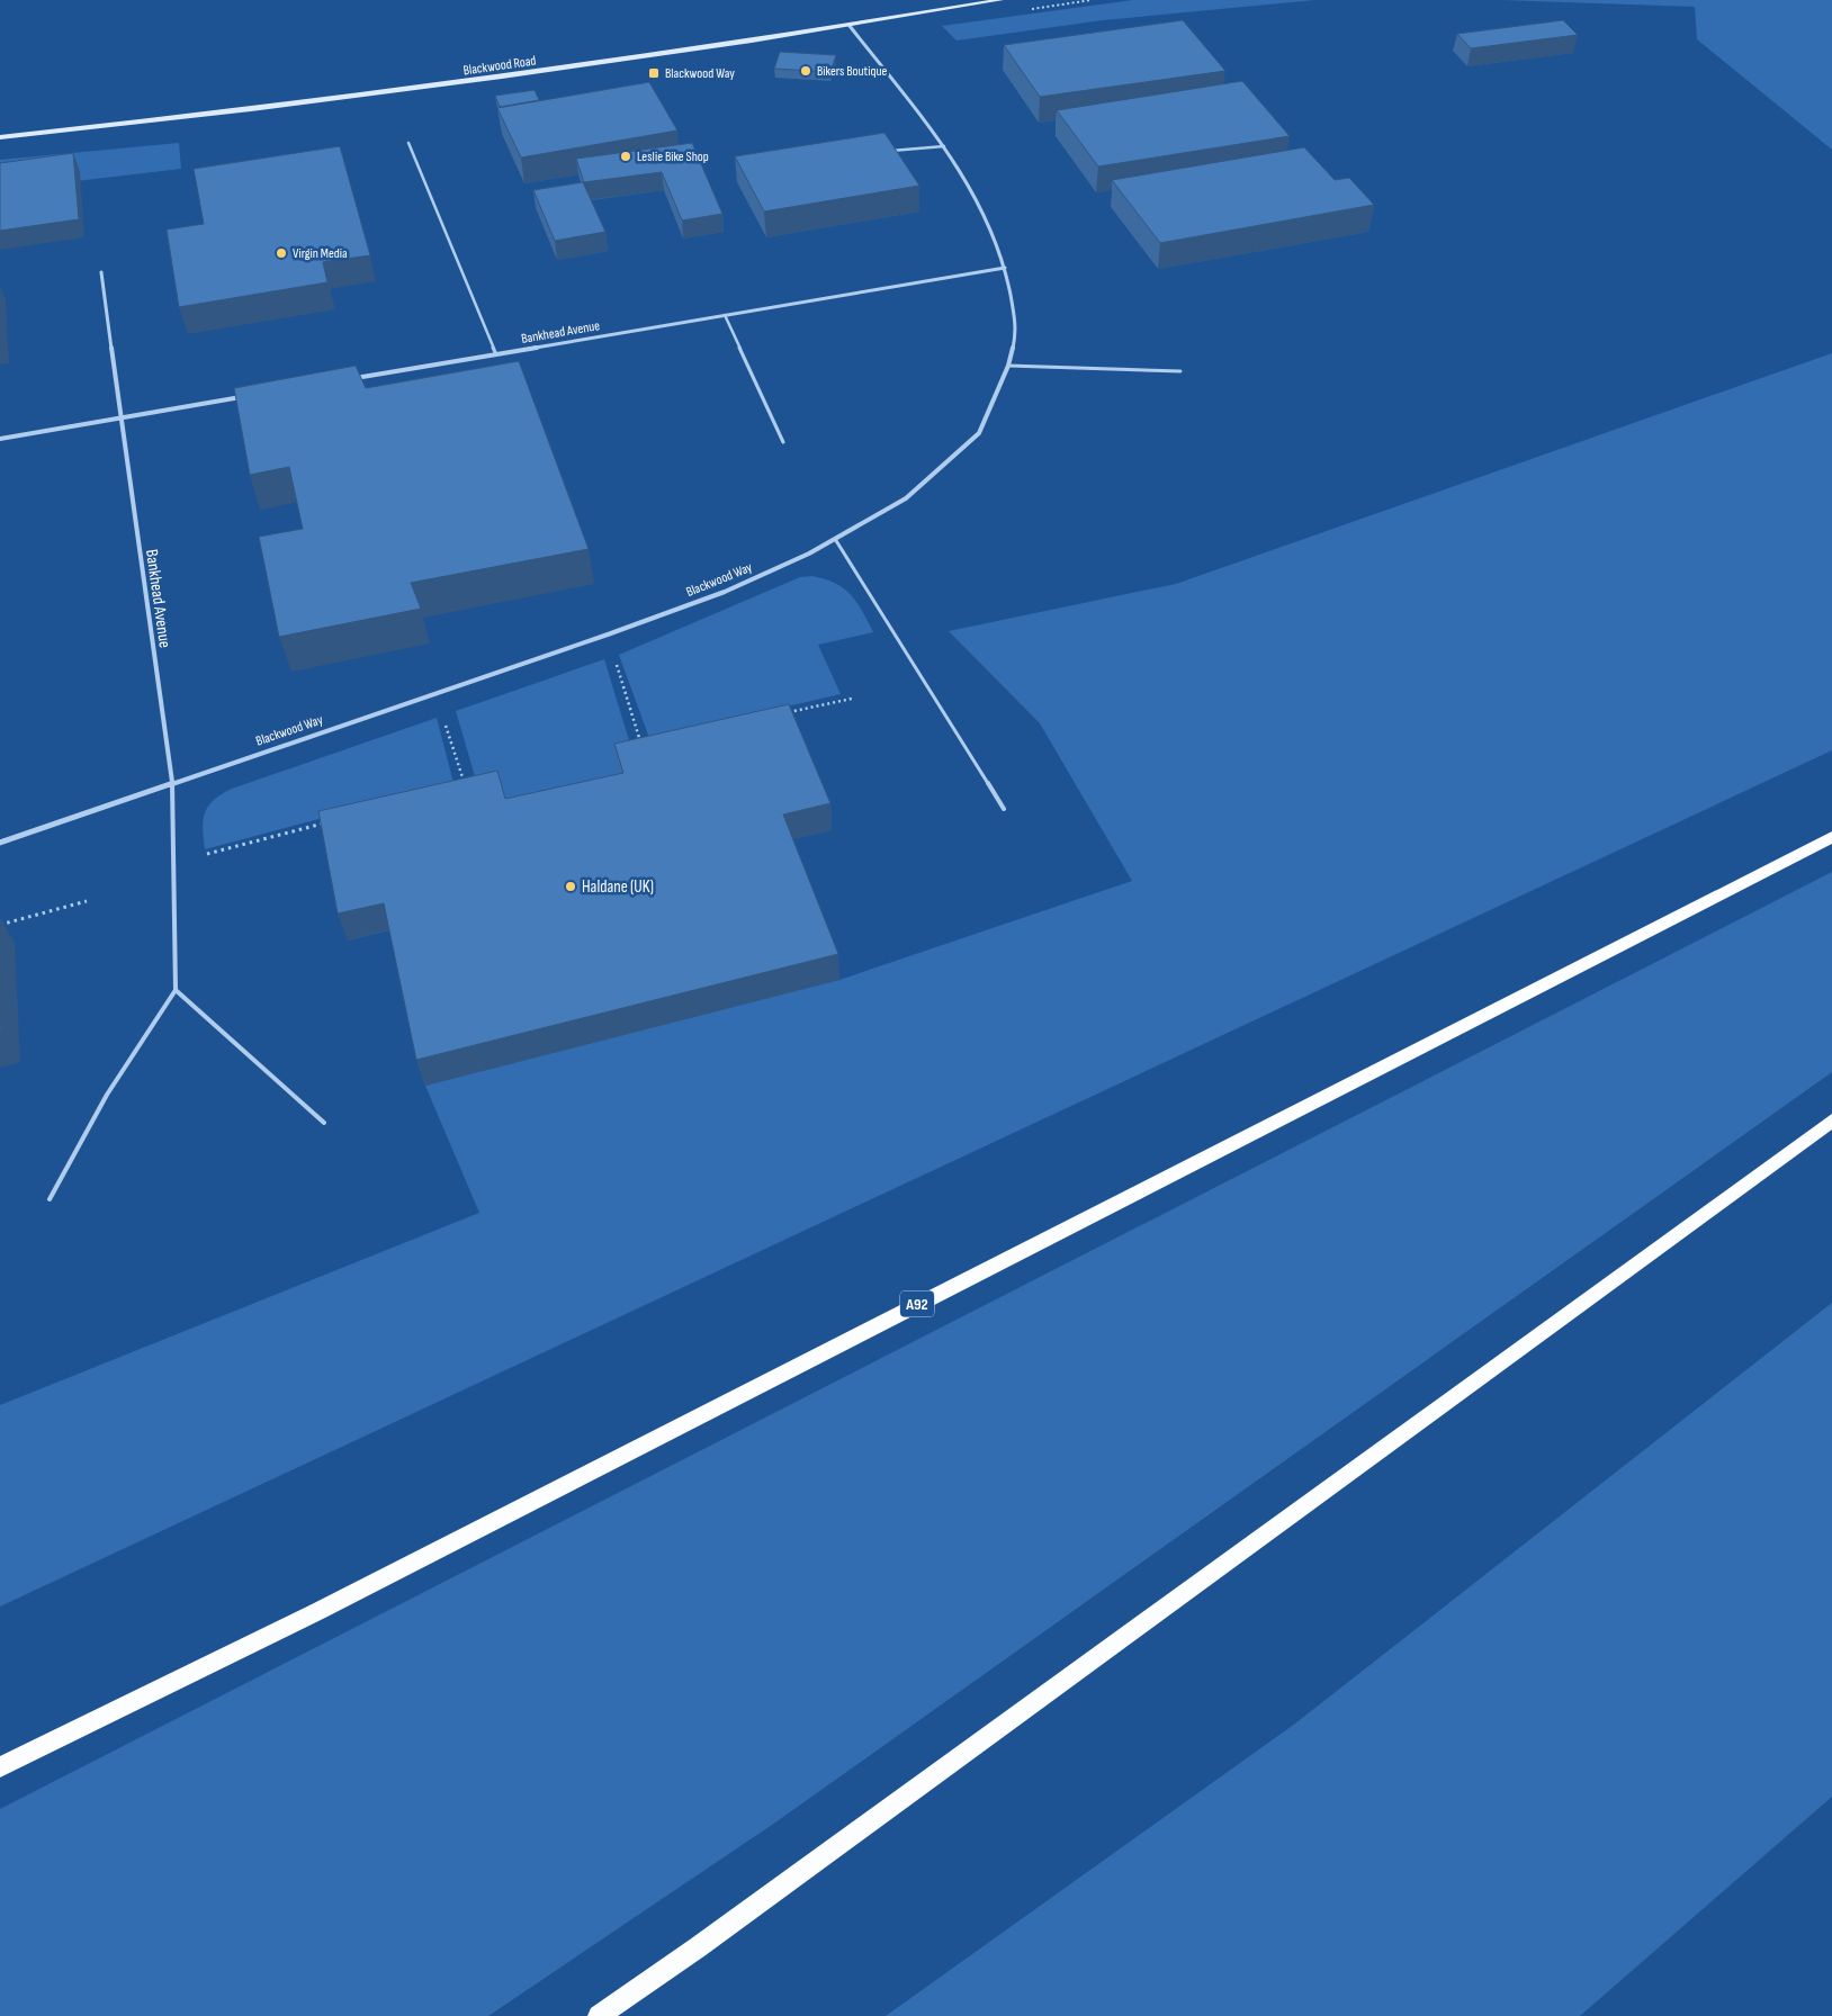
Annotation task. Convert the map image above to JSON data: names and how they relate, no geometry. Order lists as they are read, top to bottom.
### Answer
{
  "streets": {
    "highway": ["A92"],
    "main road": ["Blackwood Road"],
    "street": ["Bankhead Avenue", "Blackwood Way"]
  },
  "crossings": [
    ["Blackwood Road", "Blackwood Way"],
    ["Bankhead Avenue", "Blackwood Way"]
  ],
  "places": {
    "other": [
      "Bikers Boutique",
      "Leslie Bike Shop",
      "Virgin Media",
      "Haldane (UK)"
    ],
    "transit": ["Blackwood Way"]
  }
}
